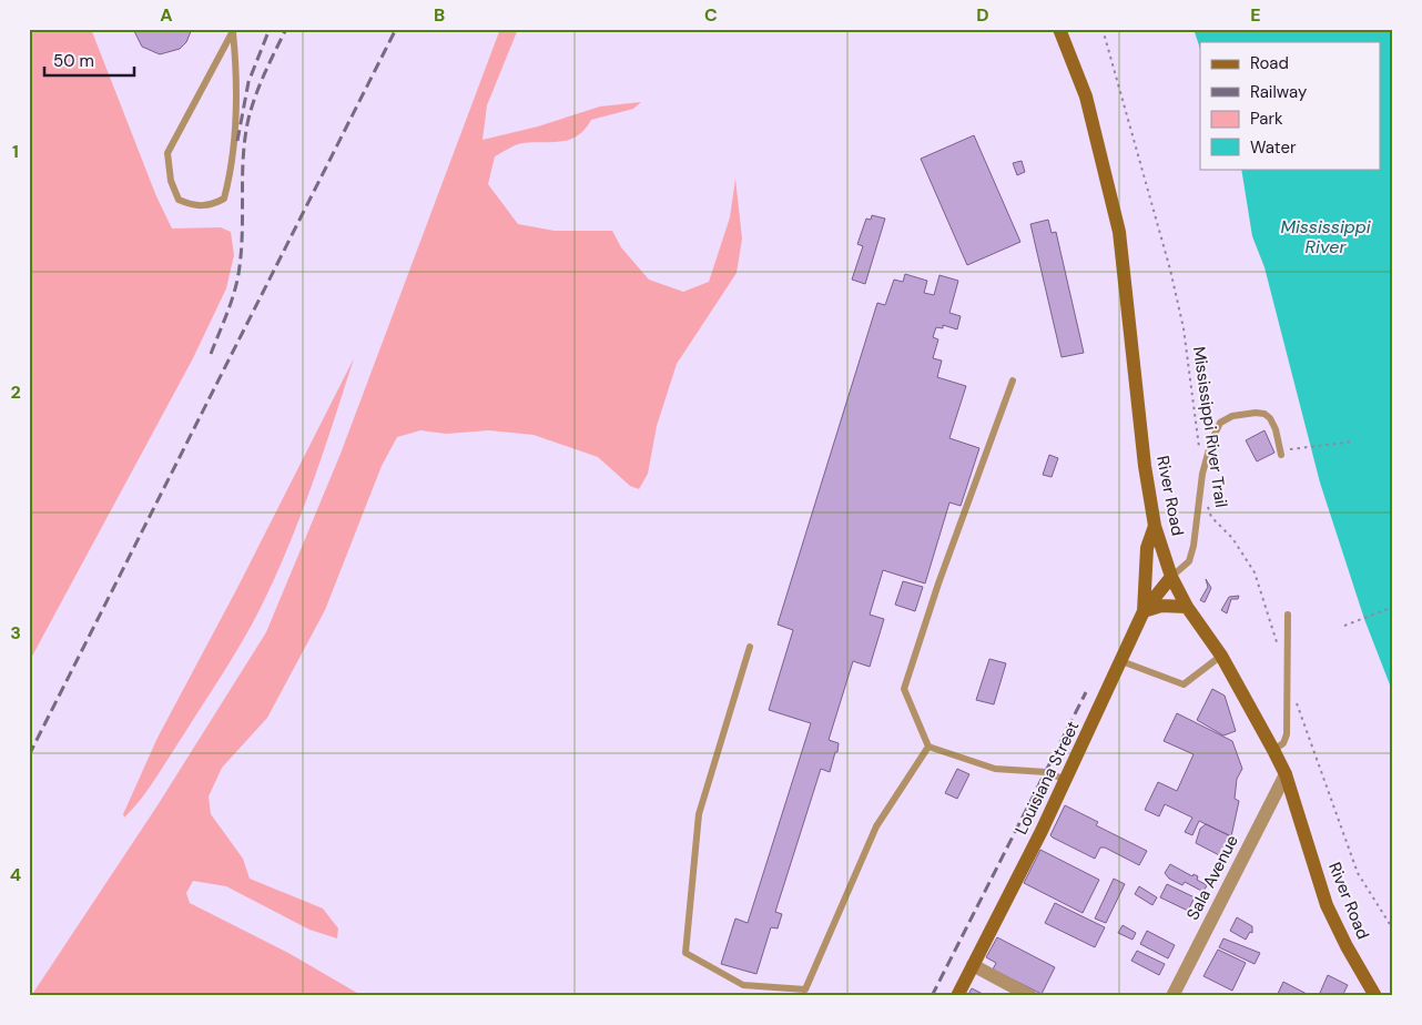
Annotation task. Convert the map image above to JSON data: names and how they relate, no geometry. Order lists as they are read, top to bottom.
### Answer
{
  "streets": {
    "main road": ["River Road", "Louisiana Street"],
    "street": ["Sala Avenue"],
    "path": ["Mississippi River Trail"]
  },
  "crossings": [
    ["River Road", "Louisiana Street"],
    ["River Road", "Sala Avenue"]
  ],
  "water": ["Mississippi River"],
  "legend": [
    "Road",
    "Railway",
    "Park",
    "Water"
  ],
  "scale_bar": "50 m",
  "grid": {
    "columns": [
      "A",
      "B",
      "C",
      "D",
      "E"
    ],
    "rows": [
      "1",
      "2",
      "3",
      "4"
    ]
  }
}
